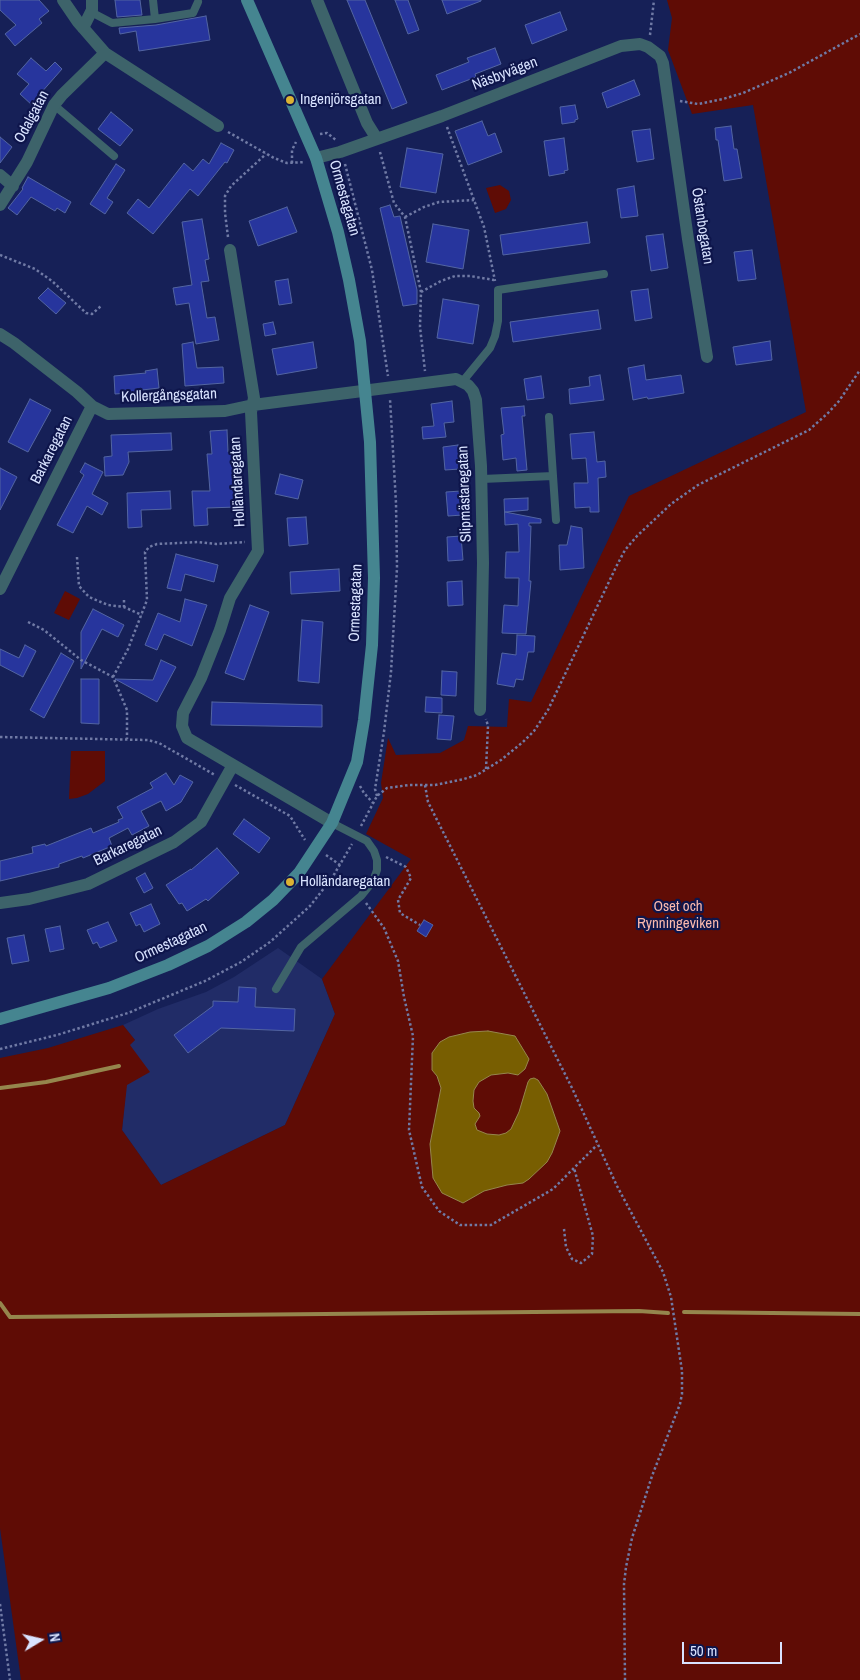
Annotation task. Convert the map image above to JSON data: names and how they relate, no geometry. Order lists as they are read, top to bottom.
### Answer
{
  "streets": {
    "street": [
      "Näsbyvägen",
      "Odalgatan",
      "Ormestagatan",
      "Östanbogatan",
      "Kollergångsgatan",
      "Barkaregatan",
      "Holländaregatan",
      "Slipmästaregatan"
    ]
  },
  "crossings": [
    ["Näsbyvägen", "Ormestagatan"],
    ["Ormestagatan", "Kollergångsgatan"],
    ["Ormestagatan", "Holländaregatan"],
    ["Kollergångsgatan", "Barkaregatan"],
    ["Kollergångsgatan", "Holländaregatan"],
    ["Barkaregatan", "Holländaregatan"]
  ],
  "parks": ["Oset och Rynningeviken"],
  "places": ["Ingenjörsgatan", "Holländaregatan"],
  "scale_bar": "50 m",
  "north": "right"
}
